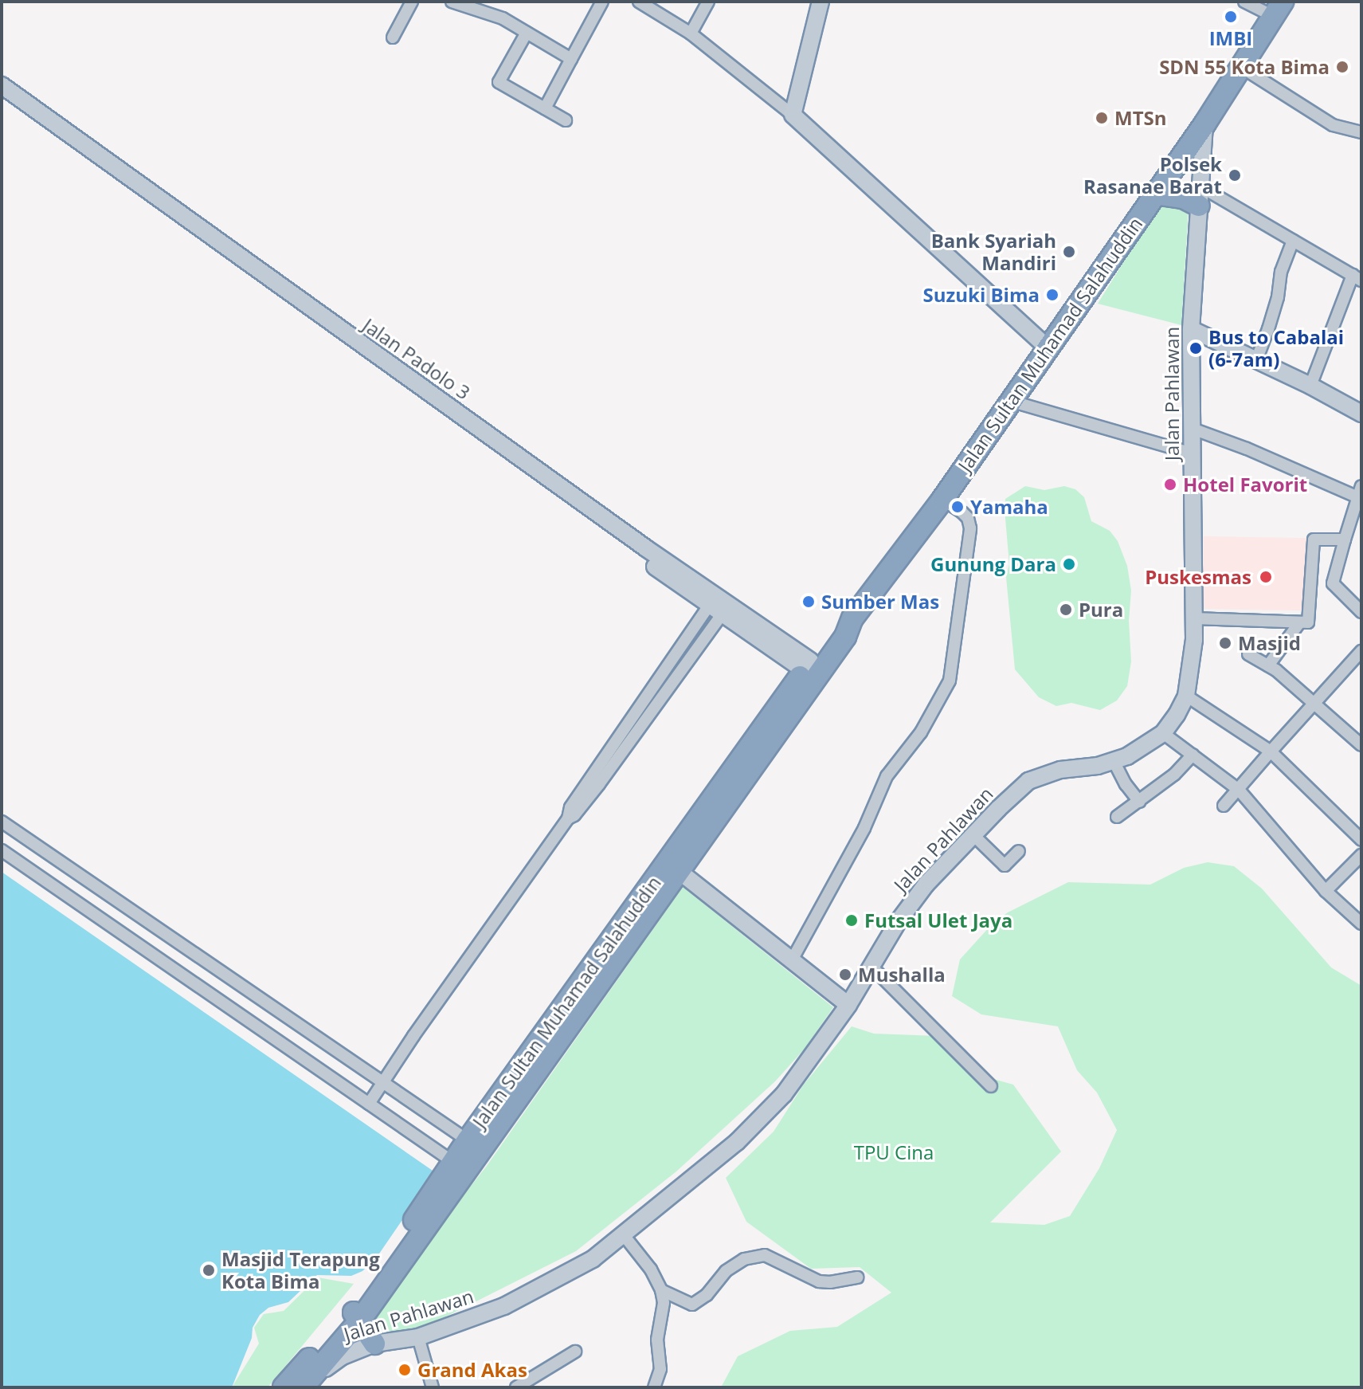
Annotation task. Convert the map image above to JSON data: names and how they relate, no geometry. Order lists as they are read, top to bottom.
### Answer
{
  "streets": {
    "highway": ["Jalan Sultan Muhamad Salahuddin"],
    "main road": ["Jalan Padolo 3", "Jalan Pahlawan"]
  },
  "crossings": [
    ["Jalan Sultan Muhamad Salahuddin", "Jalan Padolo 3"],
    ["Jalan Sultan Muhamad Salahuddin", "Jalan Pahlawan"]
  ],
  "parks": ["TPU Cina"],
  "places": [
    "IMBI",
    "SDN 55 Kota Bima",
    "MTSn",
    "Polsek Rasanae Barat",
    "Bank Syariah Mandiri",
    "Suzuki Bima",
    "Bus to Cabalai (6-7am)",
    "Hotel Favorit",
    "Yamaha",
    "Gunung Dara",
    "Puskesmas",
    "Sumber Mas",
    "Pura",
    "Masjid",
    "Futsal Ulet Jaya",
    "Mushalla",
    "Masjid Terapung Kota Bima",
    "Grand Akas"
  ]
}
